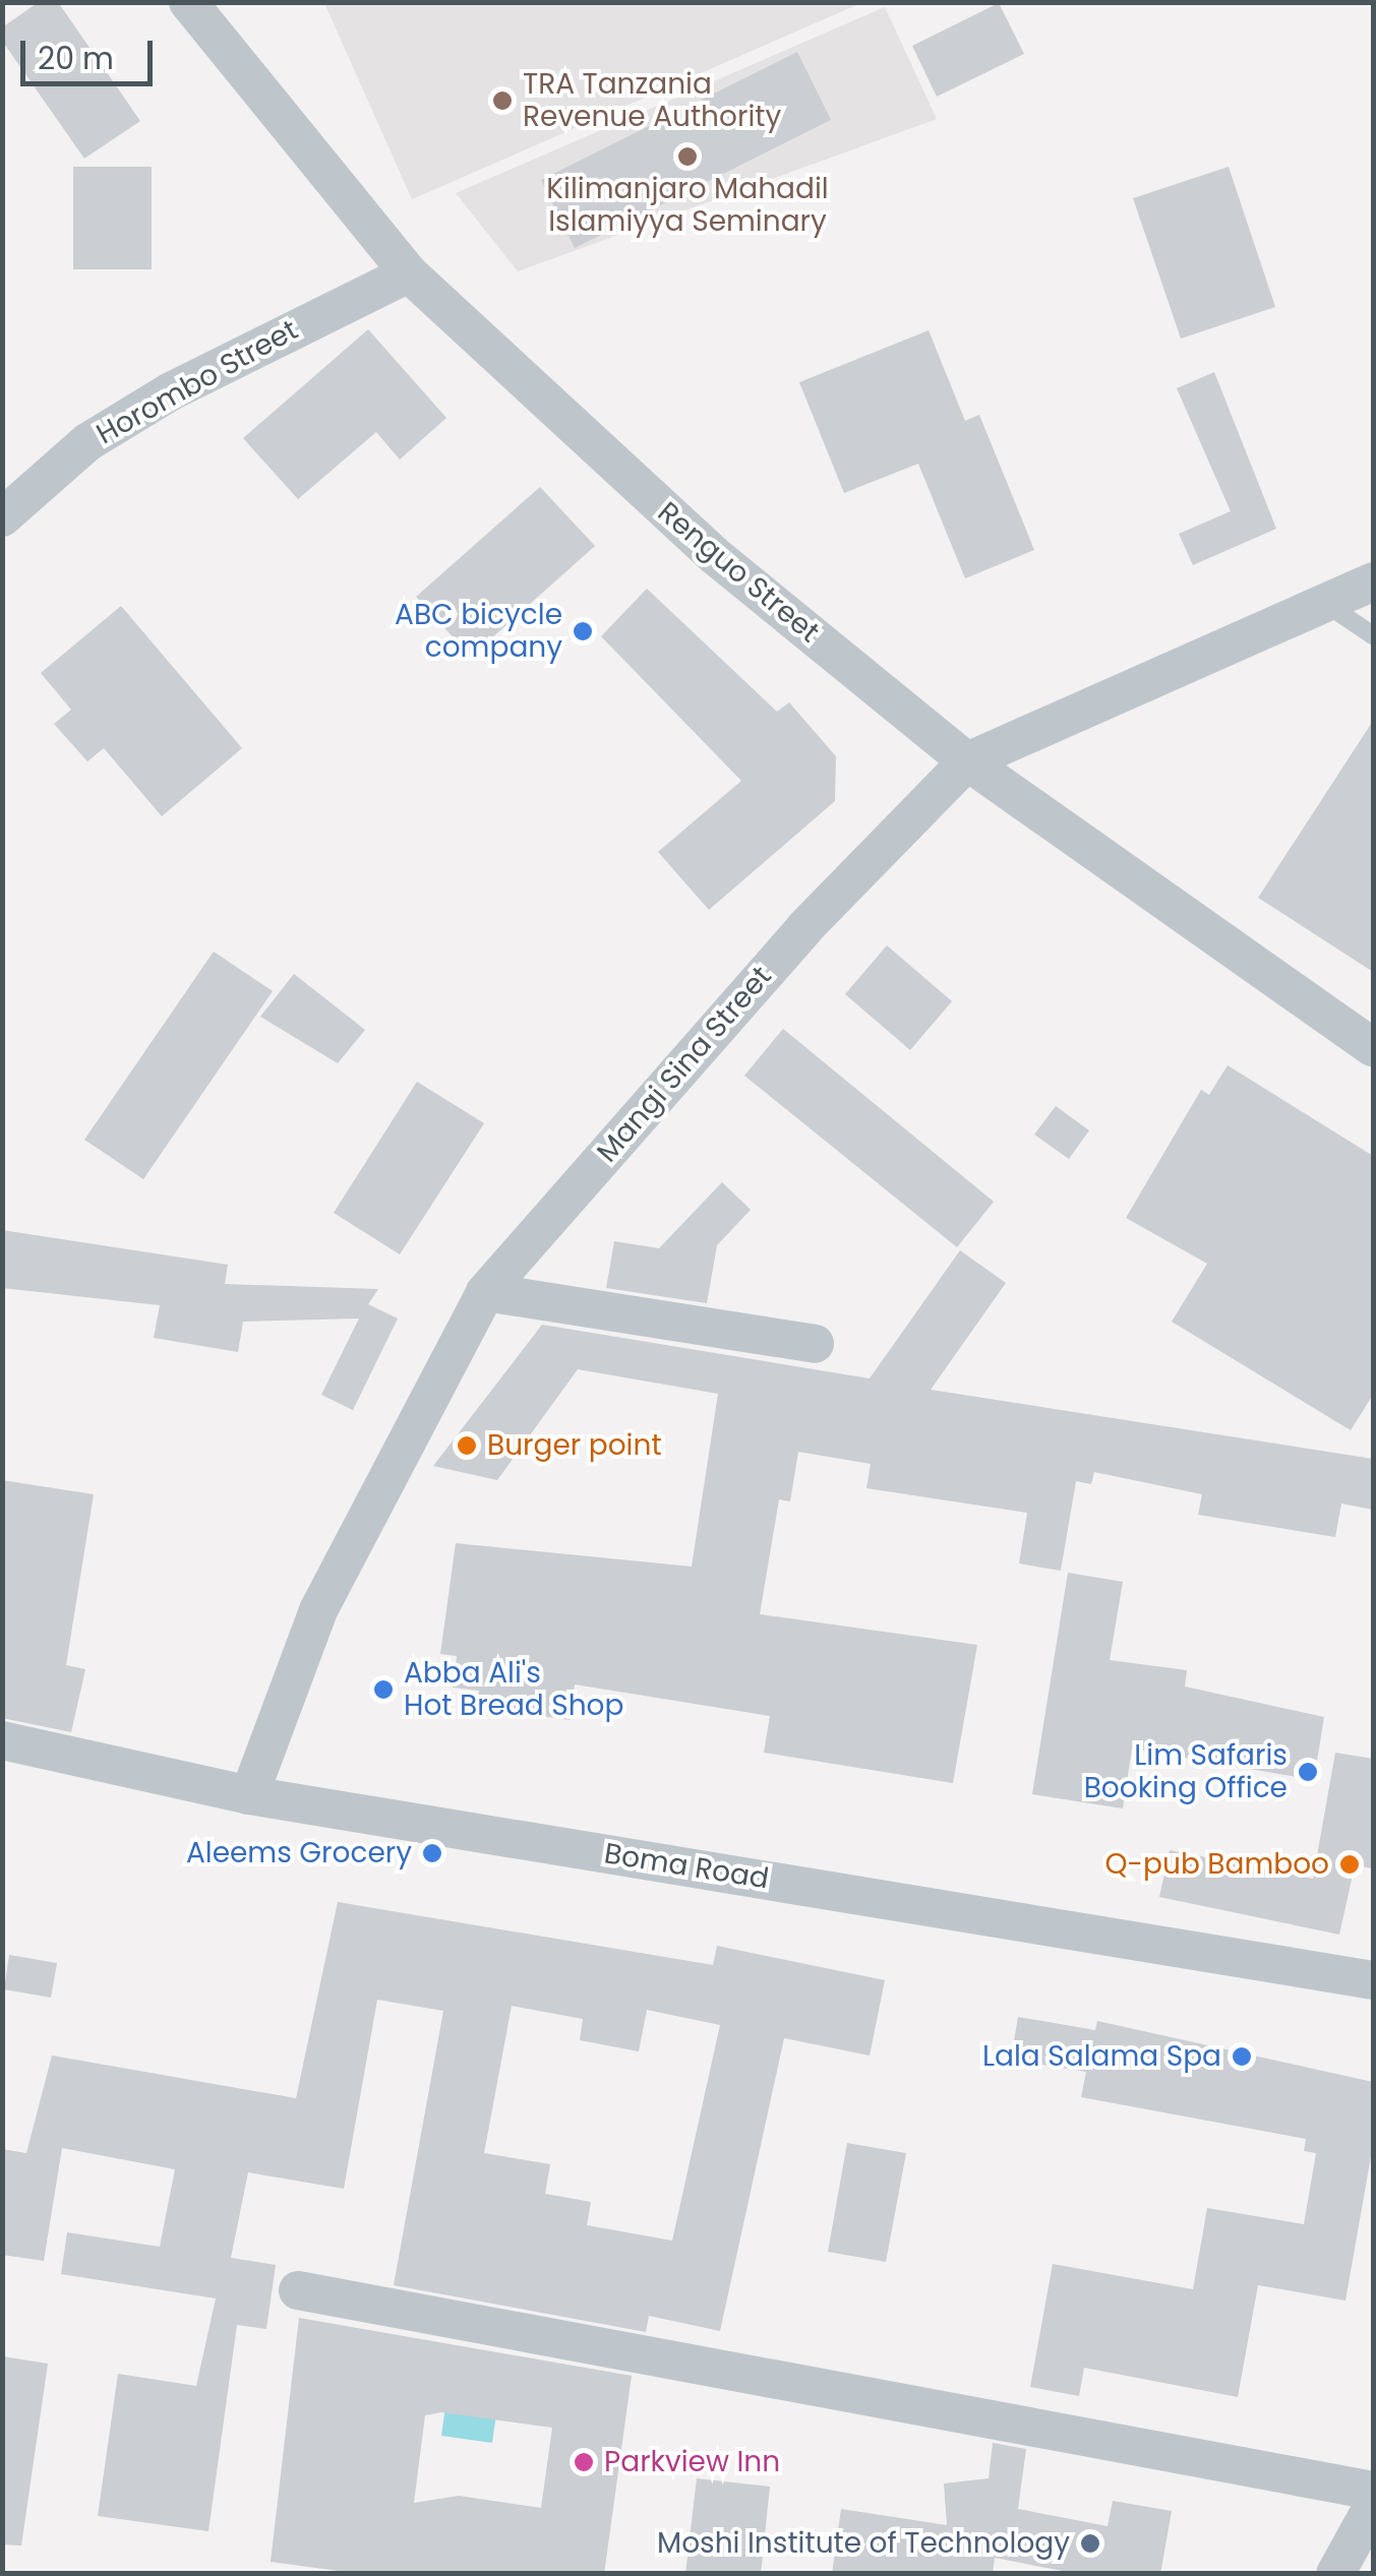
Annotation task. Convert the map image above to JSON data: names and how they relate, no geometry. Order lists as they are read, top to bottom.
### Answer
{
  "streets": {
    "street": [
      "Horombo Street",
      "Renguo Street",
      "Mangi Sina Street",
      "Boma Road"
    ]
  },
  "crossings": [
    ["Horombo Street", "Renguo Street"],
    ["Renguo Street", "Mangi Sina Street"],
    ["Mangi Sina Street", "Boma Road"]
  ],
  "places": [
    "TRA Tanzania Revenue Authority",
    "Kilimanjaro Mahadil Islamiyya Seminary",
    "ABC bicycle company",
    "Burger point",
    "Abba Ali's Hot Bread Shop",
    "Lim Safaris Booking Office",
    "Aleems Grocery",
    "Q-pub Bamboo",
    "Lala Salama Spa",
    "Parkview Inn",
    "Moshi Institute of Technology"
  ],
  "scale_bar": "20 m"
}
